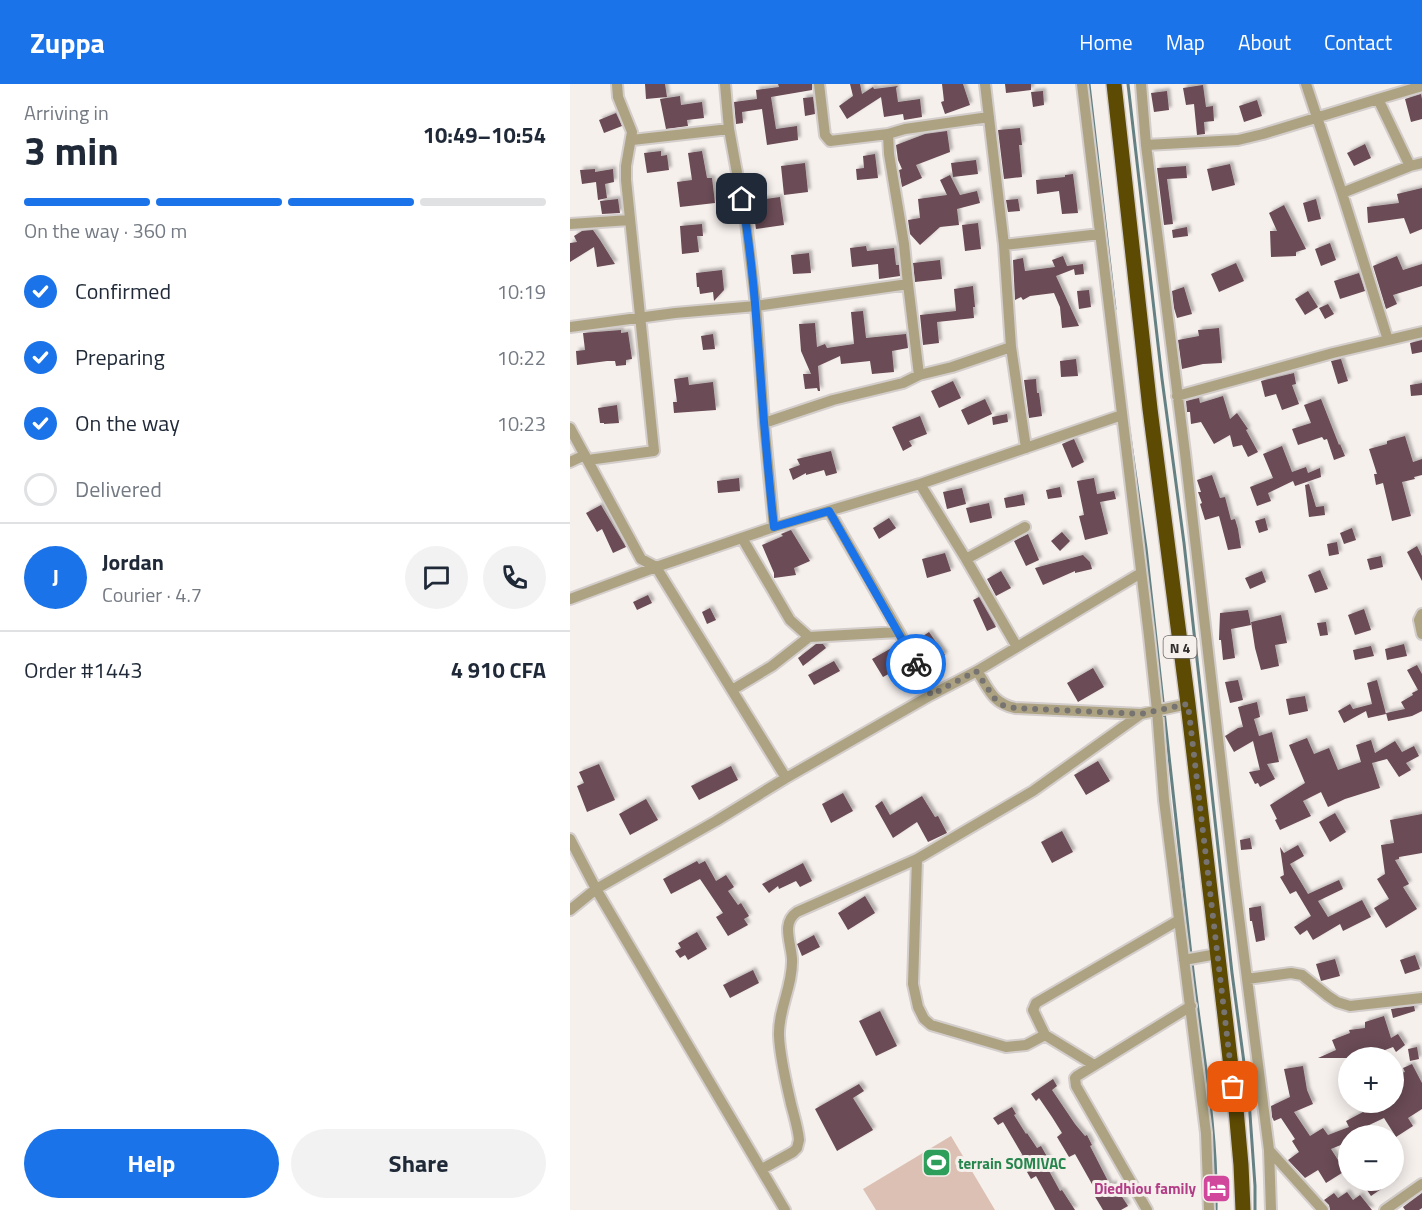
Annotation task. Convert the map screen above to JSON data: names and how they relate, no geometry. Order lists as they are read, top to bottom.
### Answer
{
  "streets": {
    "highway": ["N 4"]
  },
  "places": {
    "sports": ["terrain SOMIVAC"],
    "hotel": ["Diedhiou family"]
  },
  "page": {
    "header": "Zuppa",
    "nav": [
      "Home",
      "Map",
      "About",
      "Contact"
    ],
    "heading": ["3 min", "Arriving in", "10:49–10:54"],
    "panel": [
      "Jordan",
      "Courier · 4.7",
      "Order #1443",
      "4 910 CFA"
    ],
    "bar": "On the way · 360 m",
    "list": [
      ["Confirmed", "10:19"],
      ["Preparing", "10:22"],
      ["On the way", "10:23"],
      "Delivered"
    ],
    "round": "J",
    "map_buttons": ["+", "−"],
    "buttons": ["Help", "Share"]
  }
}
